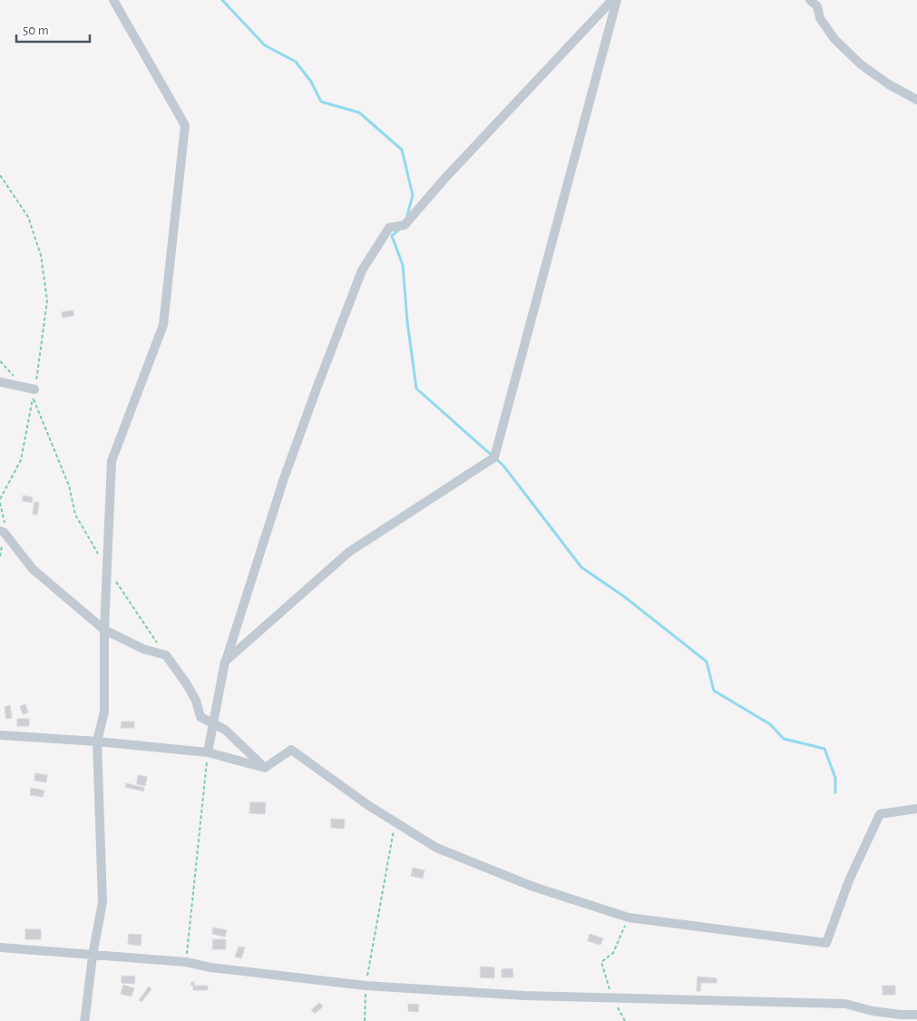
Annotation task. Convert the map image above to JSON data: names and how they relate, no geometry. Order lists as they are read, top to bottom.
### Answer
{
  "scale_bar": "50 m"
}
